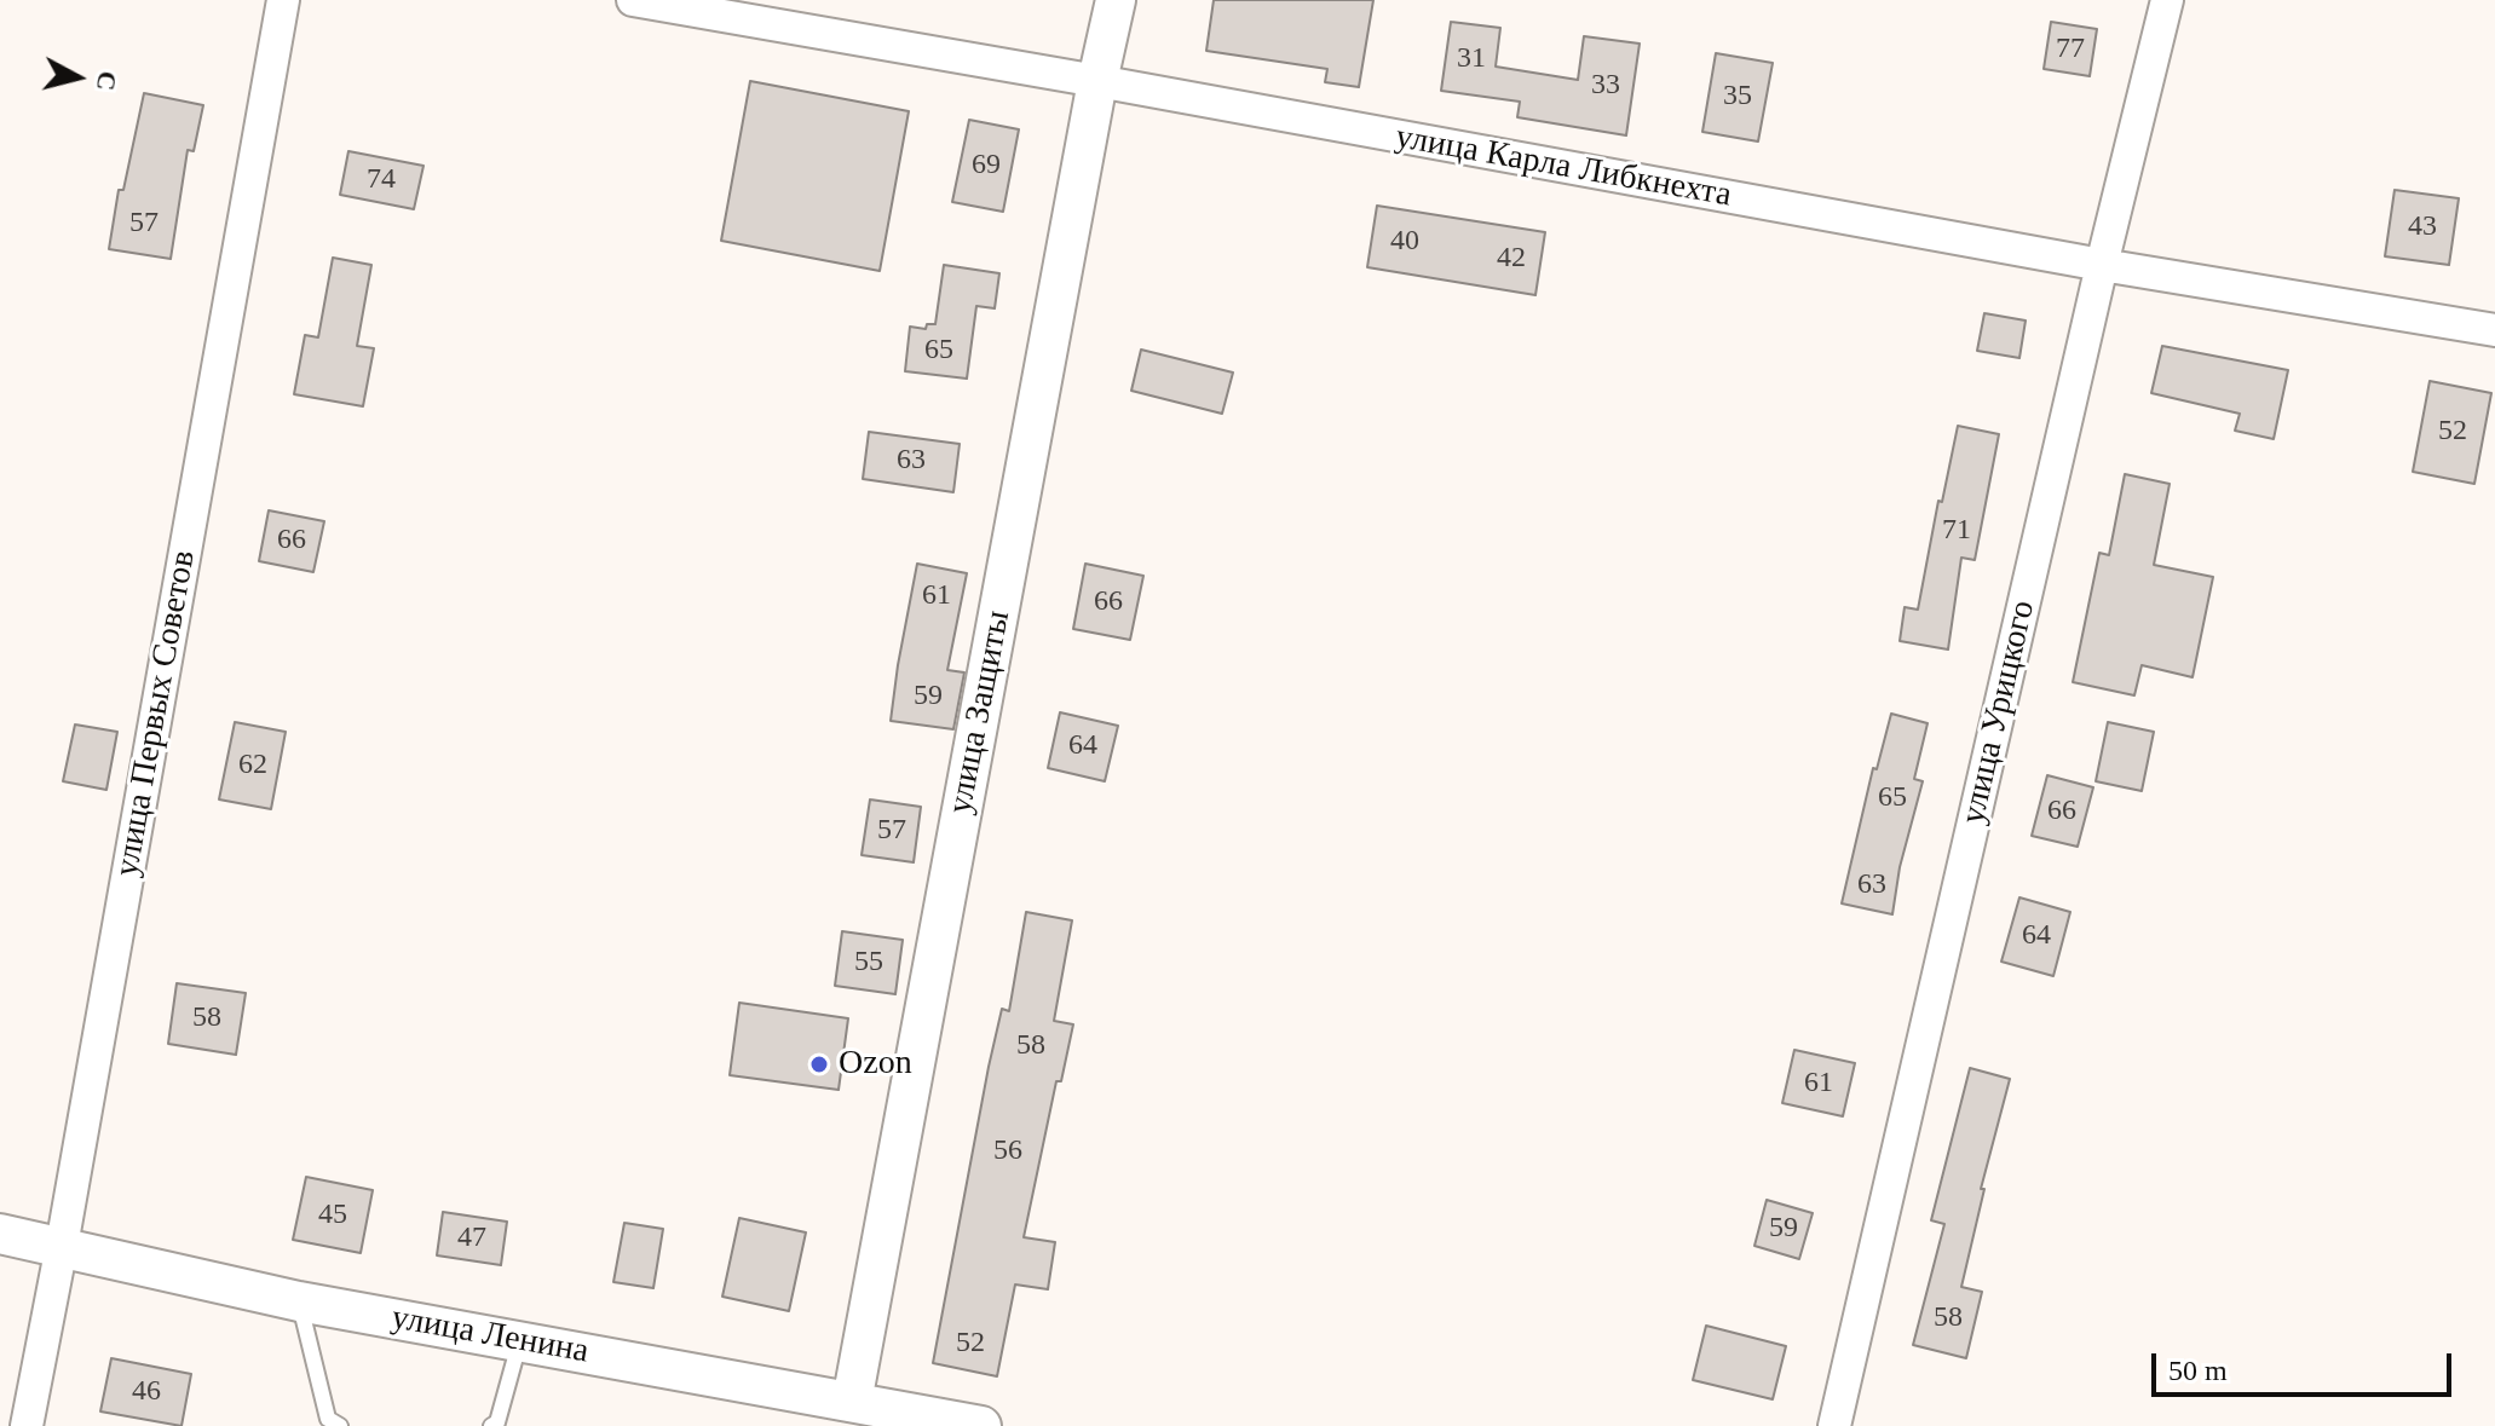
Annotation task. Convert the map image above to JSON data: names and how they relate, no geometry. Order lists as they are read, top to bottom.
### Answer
{
  "streets": {
    "street": [
      "улица Карла Либкнехта",
      "улица Защиты",
      "улица Урицкого",
      "улица Первых Советов",
      "улица Ленина"
    ]
  },
  "crossings": [
    ["улица Карла Либкнехта", "улица Защиты"],
    ["улица Карла Либкнехта", "улица Урицкого"],
    ["улица Защиты", "улица Ленина"],
    ["улица Первых Советов", "улица Ленина"]
  ],
  "places": ["Ozon"],
  "house_numbers": [
    "77",
    "31",
    "33",
    "35",
    "69",
    "74",
    "57",
    "43",
    "40",
    "42",
    "65",
    "52",
    "63",
    "71",
    "66",
    "61",
    "66",
    "59",
    "64",
    "62",
    "65",
    "66",
    "57",
    "63",
    "64",
    "55",
    "58",
    "58",
    "61",
    "56",
    "45",
    "59",
    "47",
    "58",
    "52",
    "46"
  ],
  "scale_bar": "50 m",
  "north": "right"
}
